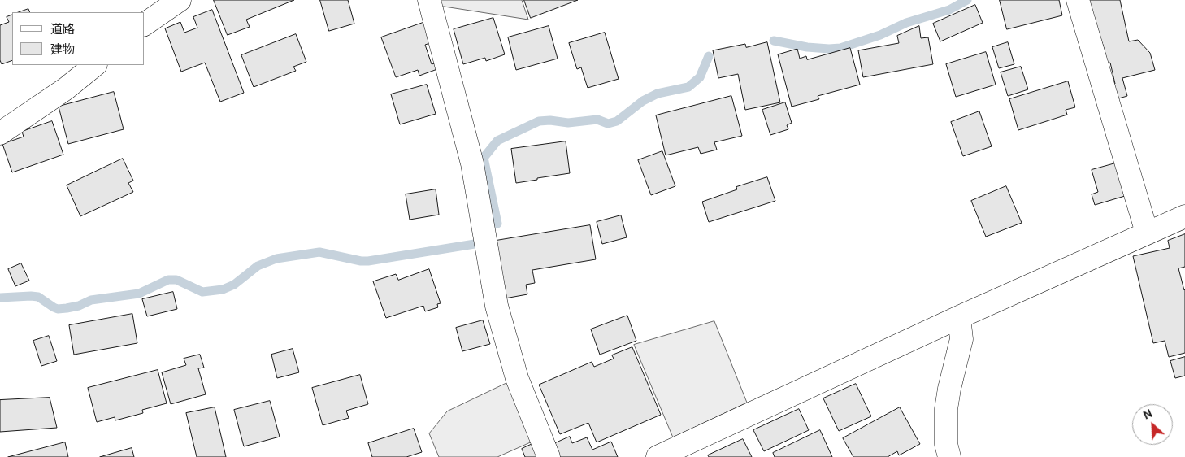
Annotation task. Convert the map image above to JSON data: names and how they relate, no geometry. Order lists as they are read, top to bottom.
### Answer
{
  "legend": ["道路", "建物"],
  "north": "top left"
}
